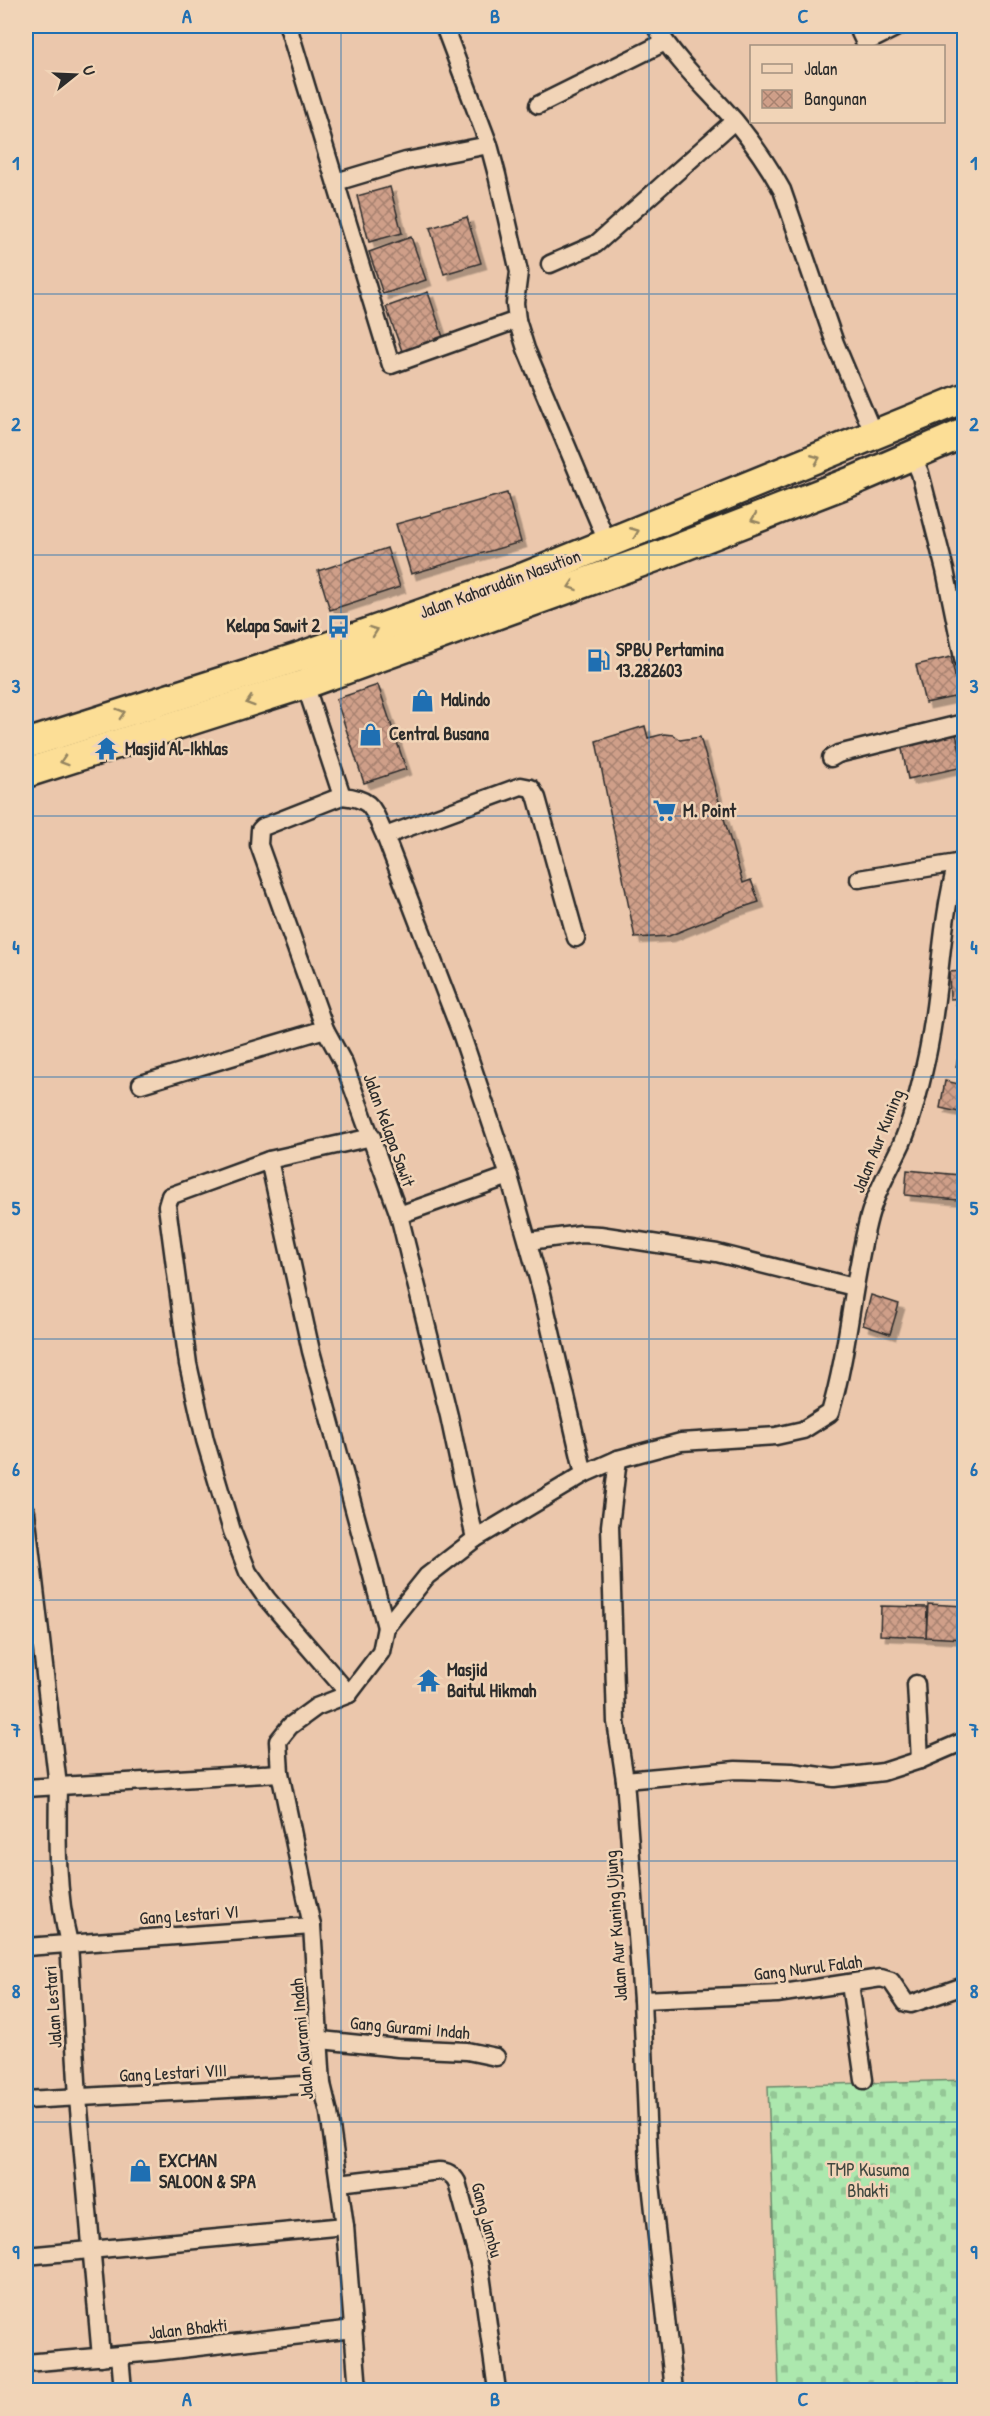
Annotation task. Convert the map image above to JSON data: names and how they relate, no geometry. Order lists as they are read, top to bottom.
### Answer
{
  "streets": {
    "highway": ["Jalan Kaharuddin Nasution"],
    "street": [
      "Jalan Kelapa Sawit",
      "Jalan Aur Kuning",
      "Gang Lestari VI",
      "Jalan Aur Kuning Ujung",
      "Gang Nurul Falah",
      "Jalan Lestari",
      "Gang Gurami Indah",
      "Jalan Gurami Indah",
      "Gang Lestari VIII",
      "Gang Jambu",
      "Jalan Bhakti"
    ]
  },
  "crossings": [
    ["Jalan Aur Kuning", "Jalan Aur Kuning Ujung"],
    ["Gang Lestari VI", "Jalan Lestari"],
    ["Gang Lestari VI", "Jalan Gurami Indah"],
    ["Jalan Aur Kuning Ujung", "Gang Nurul Falah"],
    ["Jalan Lestari", "Gang Lestari VIII"],
    ["Jalan Lestari", "Jalan Bhakti"],
    ["Gang Gurami Indah", "Jalan Gurami Indah"],
    ["Jalan Gurami Indah", "Gang Lestari VIII"],
    ["Jalan Gurami Indah", "Gang Jambu"],
    ["Jalan Gurami Indah", "Jalan Bhakti"]
  ],
  "parks": ["TMP Kusuma Bhakti"],
  "places": {
    "bus stop": ["Kelapa Sawit 2"],
    "fuel station": ["SPBU Pertamina 13.282603"],
    "shop": ["Malindo", "Central Busana", "EXCMAN SALOON & SPA"],
    "temple": ["Masjid Al-Ikhlas", "Masjid Baitul Hikmah"],
    "supermarket": ["M. Point"]
  },
  "legend": ["Jalan", "Bangunan"],
  "north": "right",
  "grid": {
    "columns": ["A", "B", "C"],
    "rows": [
      "1",
      "2",
      "3",
      "4",
      "5",
      "6",
      "7",
      "8",
      "9"
    ]
  }
}
